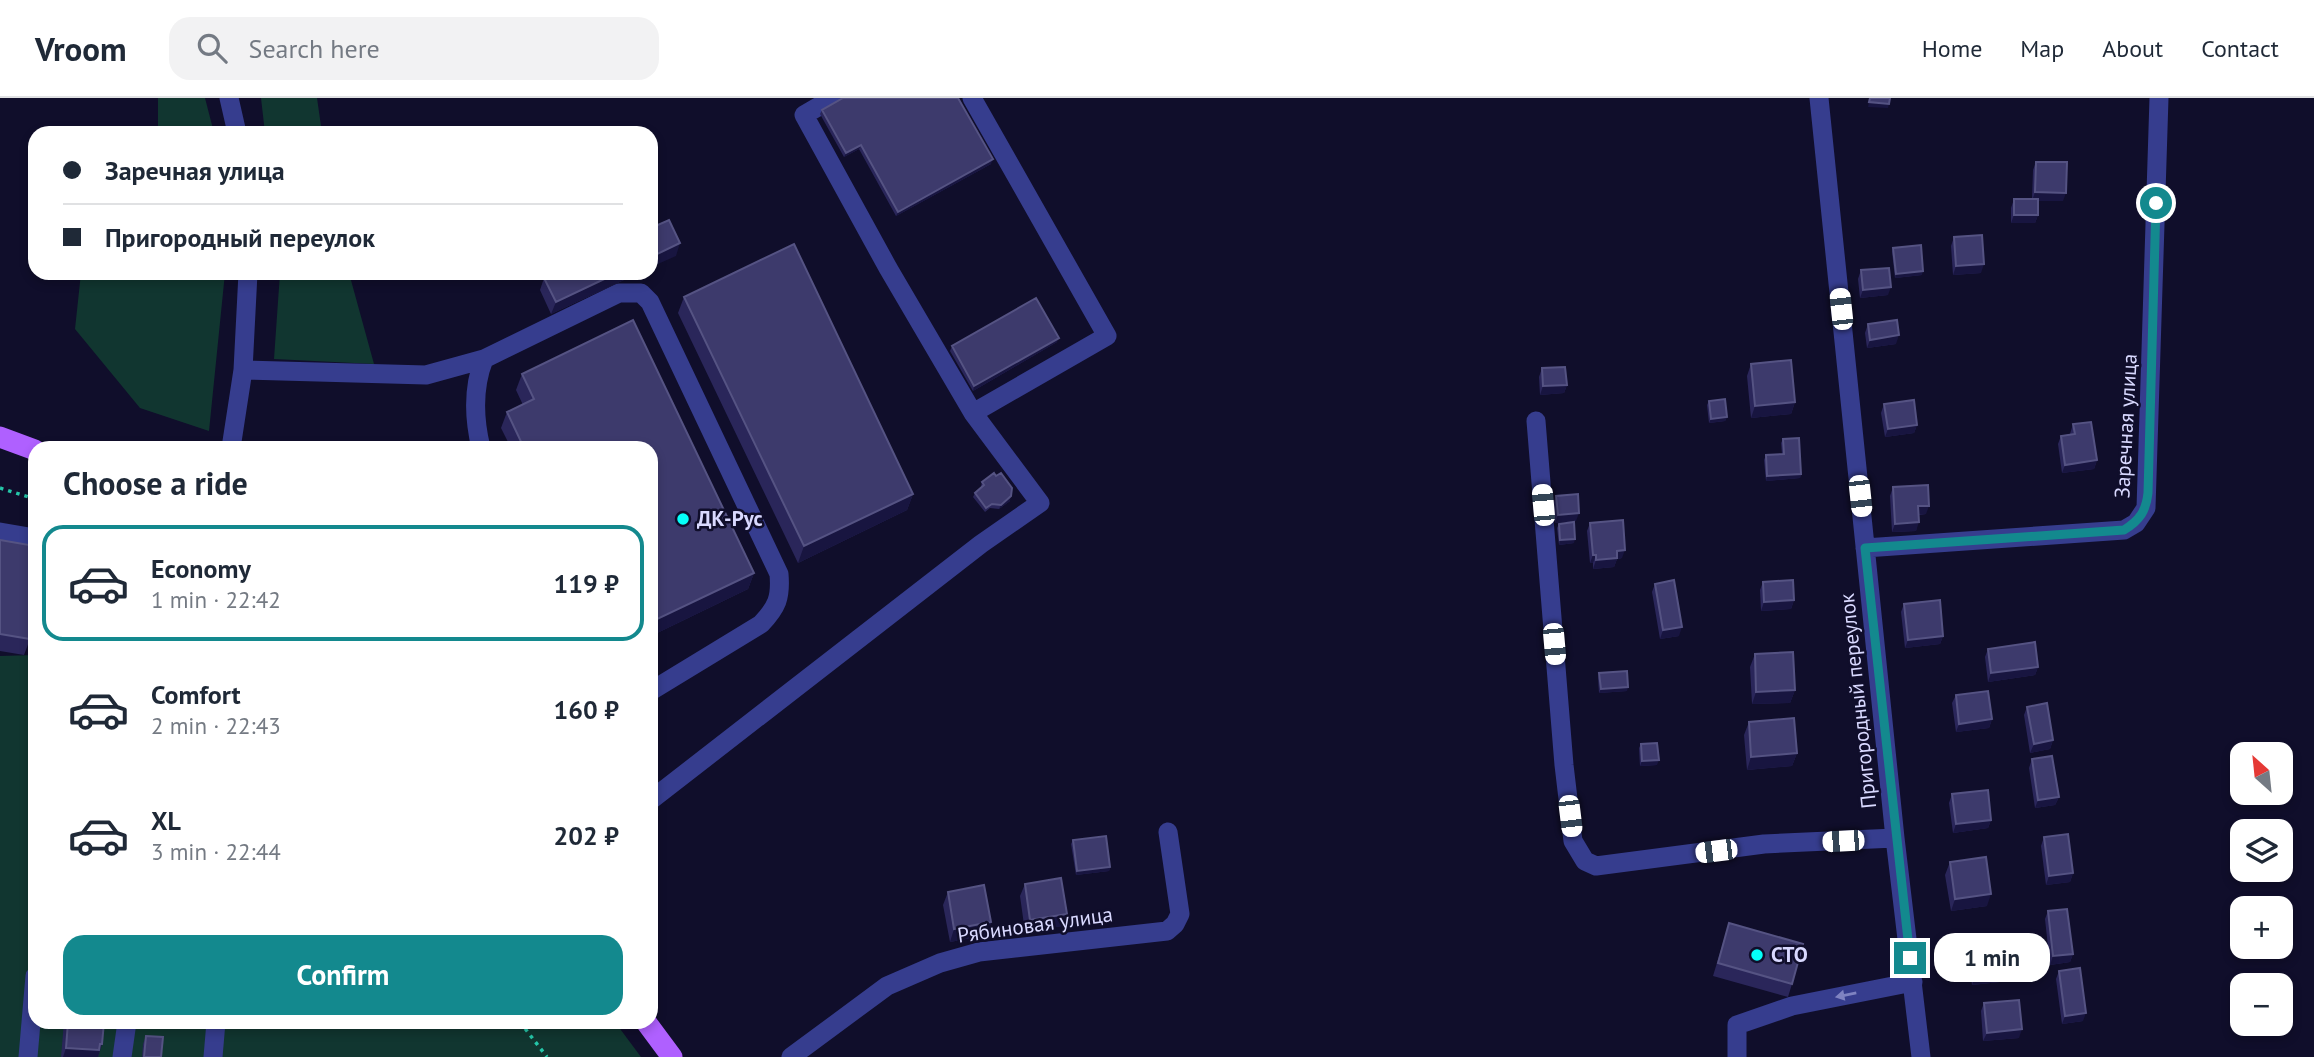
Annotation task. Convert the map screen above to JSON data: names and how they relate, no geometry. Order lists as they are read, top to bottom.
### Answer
{
  "streets": {
    "street": ["Заречная улица", "Пригородный переулок", "Рябиновая улица"]
  },
  "crossings": [
    ["Заречная улица", "Пригородный переулок"]
  ],
  "places": ["ДК-Рус", "СТО"],
  "north": "top left",
  "page": {
    "header": "Vroom",
    "search": "Search here",
    "nav": [
      "Home",
      "Map",
      "About",
      "Contact"
    ],
    "banner": ["Заречная улица", "Пригородный переулок"],
    "heading": "Choose a ride",
    "list": [
      {
        "name": "Economy",
        "note": "1 min · 22:42",
        "value": "119 ₽"
      },
      {
        "name": "Comfort",
        "note": "2 min · 22:43",
        "value": "160 ₽"
      },
      {
        "name": "XL",
        "note": "3 min · 22:44",
        "value": "202 ₽"
      }
    ],
    "map_buttons": ["+", "−"],
    "buttons": "Confirm",
    "bubble": "1 min"
  }
}
